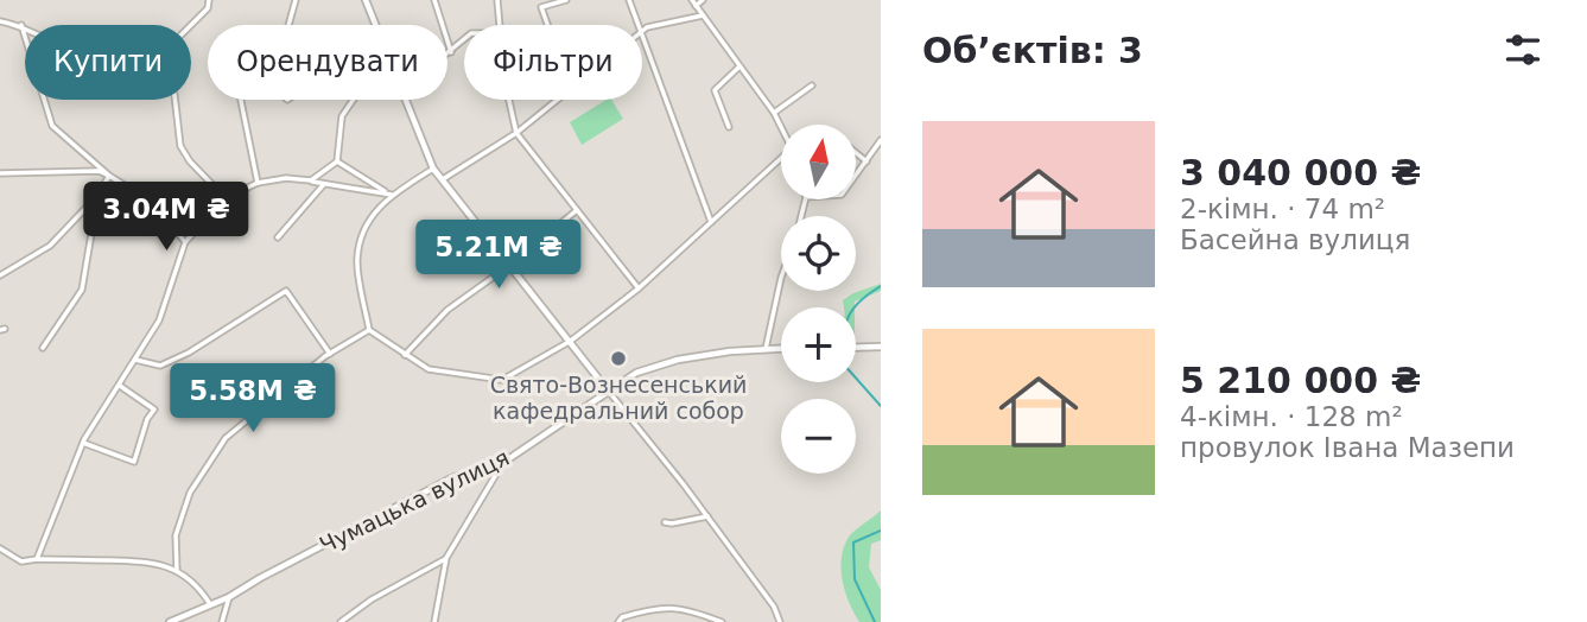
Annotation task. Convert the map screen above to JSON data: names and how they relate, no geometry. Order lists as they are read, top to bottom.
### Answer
{
  "streets": {
    "street": ["Чумацька вулиця"]
  },
  "places": ["Свято-Вознесенський кафедральний собор"],
  "north": "top",
  "page": {
    "heading": "Об’єктів: 3",
    "chip": ["Купити", "Орендувати", "Фільтри"],
    "list": [
      {
        "name": "3 040 000 ₴",
        "note": "2-кімн. · 74 m² · Басейна вулиця"
      },
      {
        "name": "5 210 000 ₴",
        "note": "4-кімн. · 128 m² · провулок Івана Мазепи"
      }
    ],
    "map_buttons": ["+", "−"],
    "price": ["3.04M ₴", "5.21M ₴", "5.58M ₴"]
  }
}
